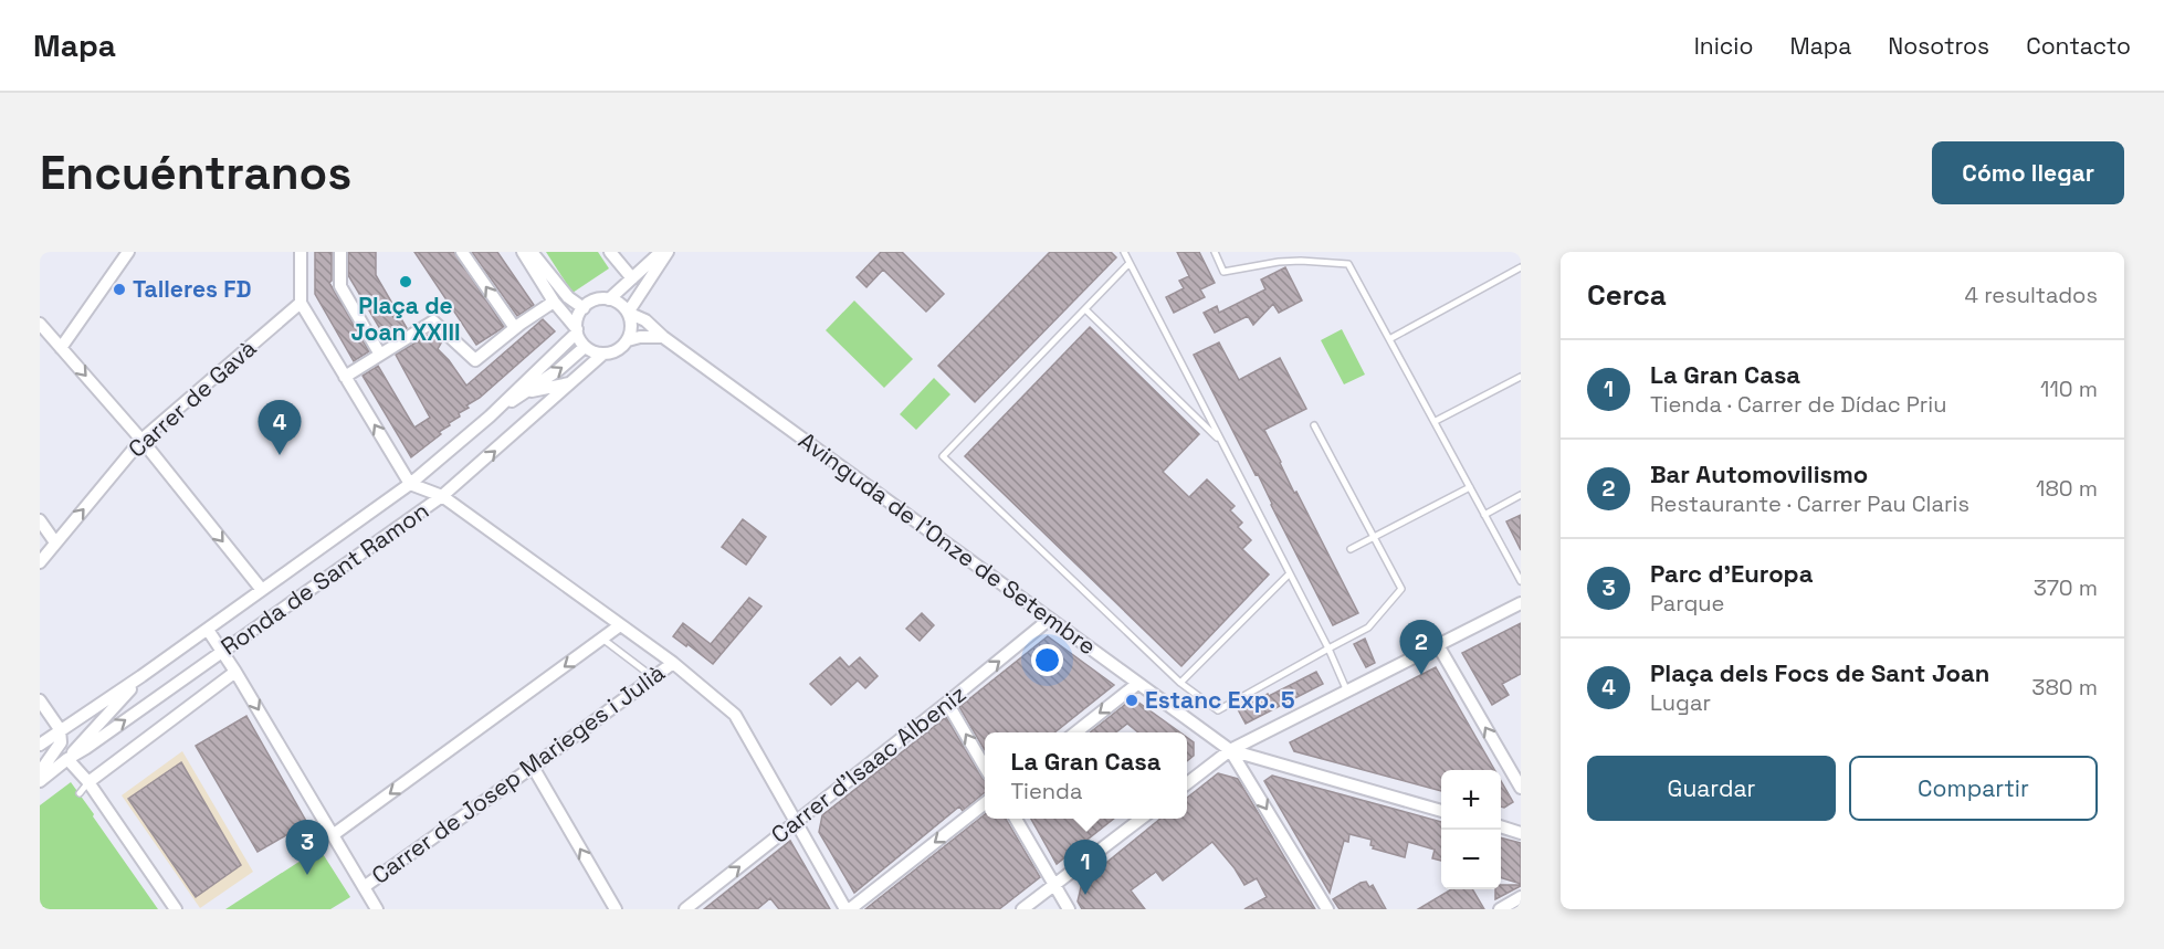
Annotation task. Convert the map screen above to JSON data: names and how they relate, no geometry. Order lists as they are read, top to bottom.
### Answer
{
  "streets": {
    "street": [
      "Carrer de Gavà",
      "Avinguda de l'Onze de Setembre",
      "Ronda de Sant Ramon",
      "Carrer d'Isaac Albeniz",
      "Carrer de Josep Marieges i Julià"
    ]
  },
  "crossings": [
    ["Avinguda de l'Onze de Setembre", "Ronda de Sant Ramon"],
    ["Avinguda de l'Onze de Setembre", "Carrer d'Isaac Albeniz"]
  ],
  "one_way": ["Carrer de Gavà", "Carrer d'Isaac Albeniz"],
  "places": ["Plaça de Joan XXIII", "Talleres FD", "Estanc Exp. 5"],
  "page": {
    "header": "Mapa",
    "nav": [
      "Inicio",
      "Mapa",
      "Nosotros",
      "Contacto"
    ],
    "buttons": [
      "Cómo llegar",
      ["Guardar", "Compartir"]
    ],
    "title": "Encuéntranos",
    "heading": ["Cerca", "4 resultados"],
    "list": [
      {
        "mark": "1",
        "name": "La Gran Casa",
        "note": "Tienda · Carrer de Dídac Priu",
        "value": "110 m"
      },
      {
        "mark": "2",
        "name": "Bar Automovilismo",
        "note": "Restaurante · Carrer Pau Claris",
        "value": "180 m"
      },
      {
        "mark": "3",
        "name": "Parc d'Europa",
        "note": "Parque",
        "value": "370 m"
      },
      {
        "mark": "4",
        "name": "Plaça dels Focs de Sant Joan",
        "note": "Lugar",
        "value": "380 m"
      }
    ],
    "pins": [
      "4",
      "2",
      "3",
      "1"
    ],
    "popup": ["La Gran Casa", "Tienda"],
    "map_buttons": ["+", "−"]
  }
}
